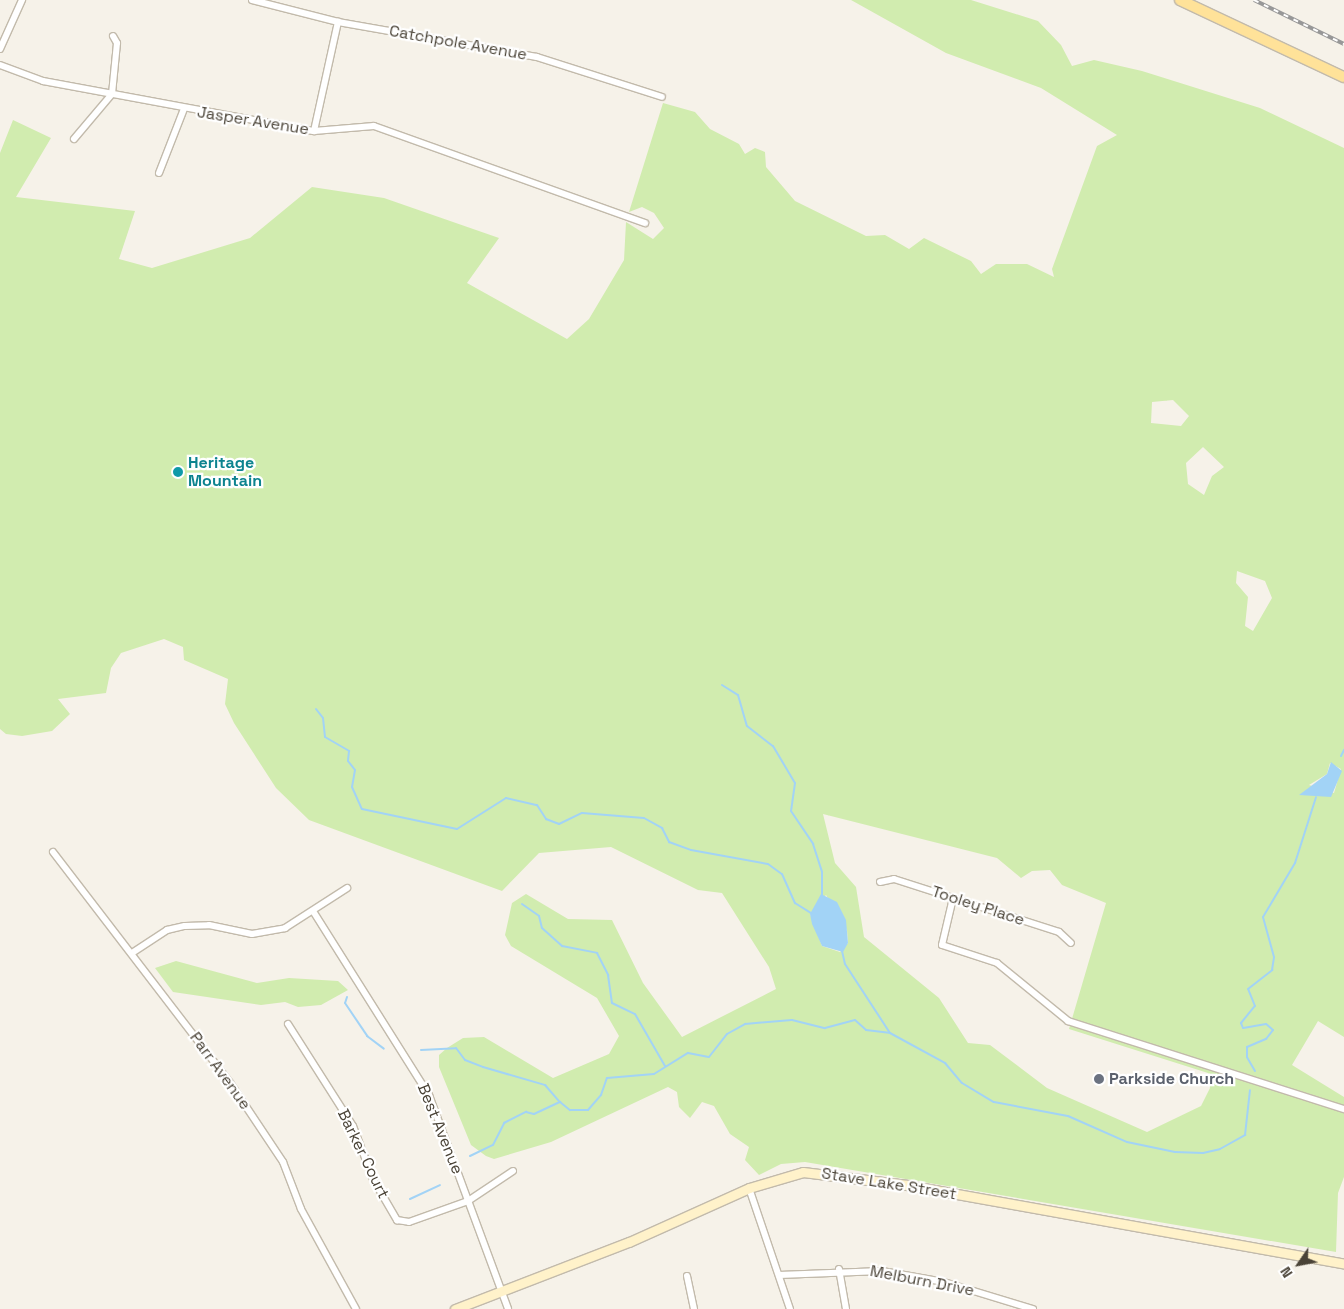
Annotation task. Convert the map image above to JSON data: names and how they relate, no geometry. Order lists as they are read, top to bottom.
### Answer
{
  "streets": {
    "main road": ["Stave Lake Street"],
    "street": [
      "Catchpole Avenue",
      "Jasper Avenue",
      "Tooley Place",
      "Parr Avenue",
      "Best Avenue",
      "Barker Court",
      "Melburn Drive"
    ]
  },
  "crossings": [
    ["Best Avenue", "Barker Court"],
    ["Best Avenue", "Stave Lake Street"]
  ],
  "places": ["Heritage Mountain", "Parkside Church"],
  "north": "bottom left"
}
